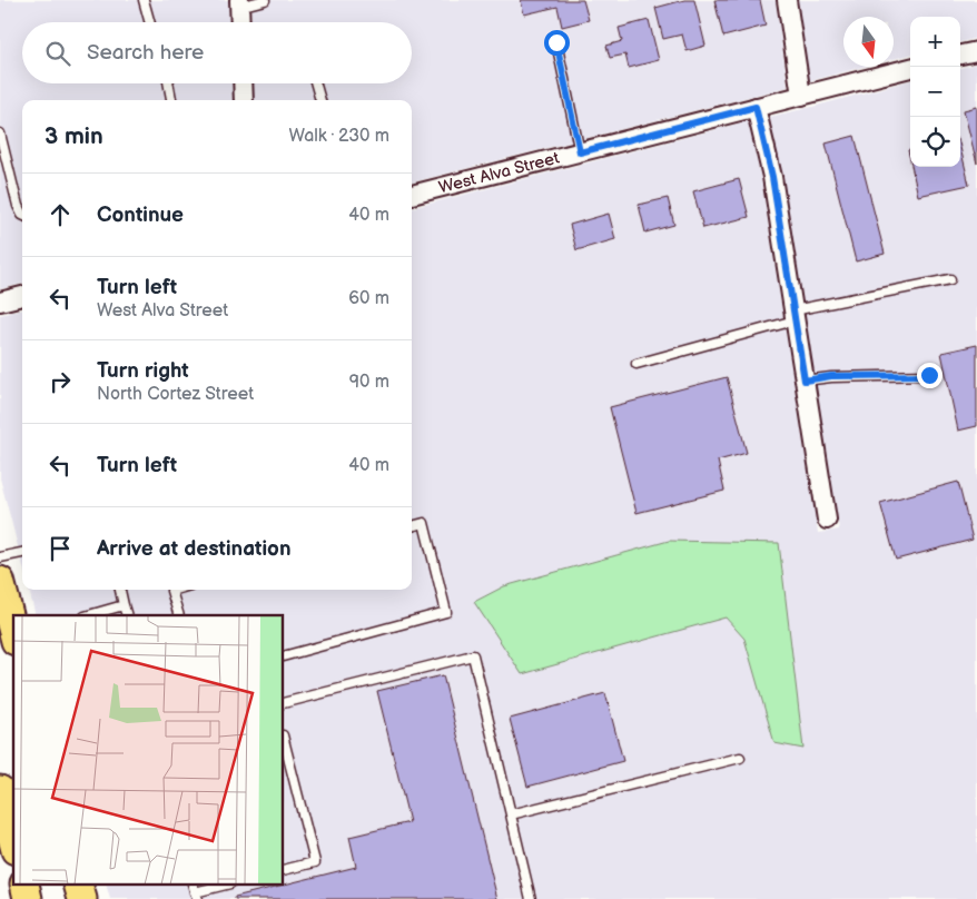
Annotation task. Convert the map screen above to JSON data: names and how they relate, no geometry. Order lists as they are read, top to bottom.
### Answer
{
  "streets": {
    "street": ["West Alva Street"]
  },
  "north": "bottom",
  "page": {
    "map_buttons": ["+", "−"],
    "search": "Search here",
    "heading": ["3 min", "Walk · 230 m"],
    "list": [
      ["Continue", "40 m"],
      ["Turn left", "West Alva Street", "60 m"],
      ["Turn right", "North Cortez Street", "90 m"],
      ["Turn left", "40 m"],
      "Arrive at destination"
    ]
  }
}
